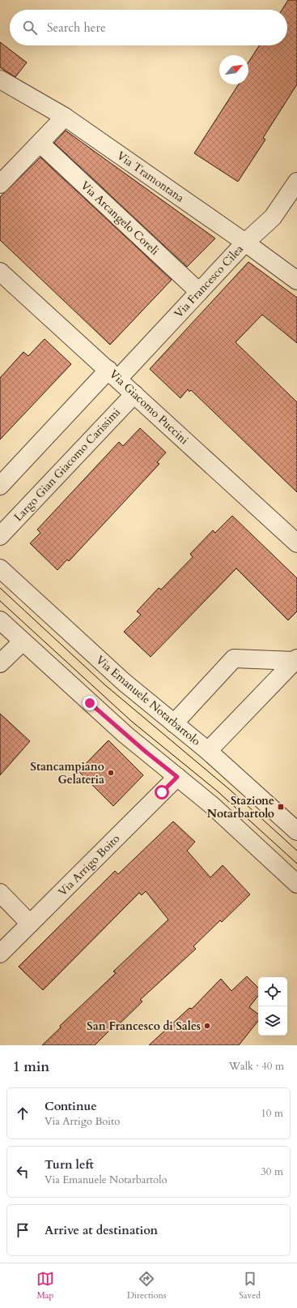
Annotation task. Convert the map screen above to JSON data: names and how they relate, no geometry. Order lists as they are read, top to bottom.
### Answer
{
  "streets": {
    "street": [
      "Via Tramontana",
      "Via Arcangelo Coreli",
      "Via Francesco Cilea",
      "Via Giacomo Puccini",
      "Largo Gian Giacomo Carissimi",
      "Via Emanuele Notarbartolo",
      "Via Arrigo Boito"
    ]
  },
  "crossings": [
    ["Via Tramontana", "Via Francesco Cilea"],
    ["Via Arcangelo Coreli", "Via Francesco Cilea"],
    ["Via Francesco Cilea", "Via Giacomo Puccini"],
    ["Via Giacomo Puccini", "Largo Gian Giacomo Carissimi"]
  ],
  "places": {
    "other": ["Stancampiano Gelateria", "San Francesco di Sales"],
    "transit": ["Stazione Notarbartolo"]
  },
  "north": "top right",
  "page": {
    "search": "Search here",
    "heading": ["1 min", "Walk · 40 m"],
    "list": [
      ["Continue", "Via Arrigo Boito", "10 m"],
      ["Turn left", "Via Emanuele Notarbartolo", "30 m"],
      "Arrive at destination"
    ],
    "nav": ["Map", "Directions", "Saved"]
  }
}
